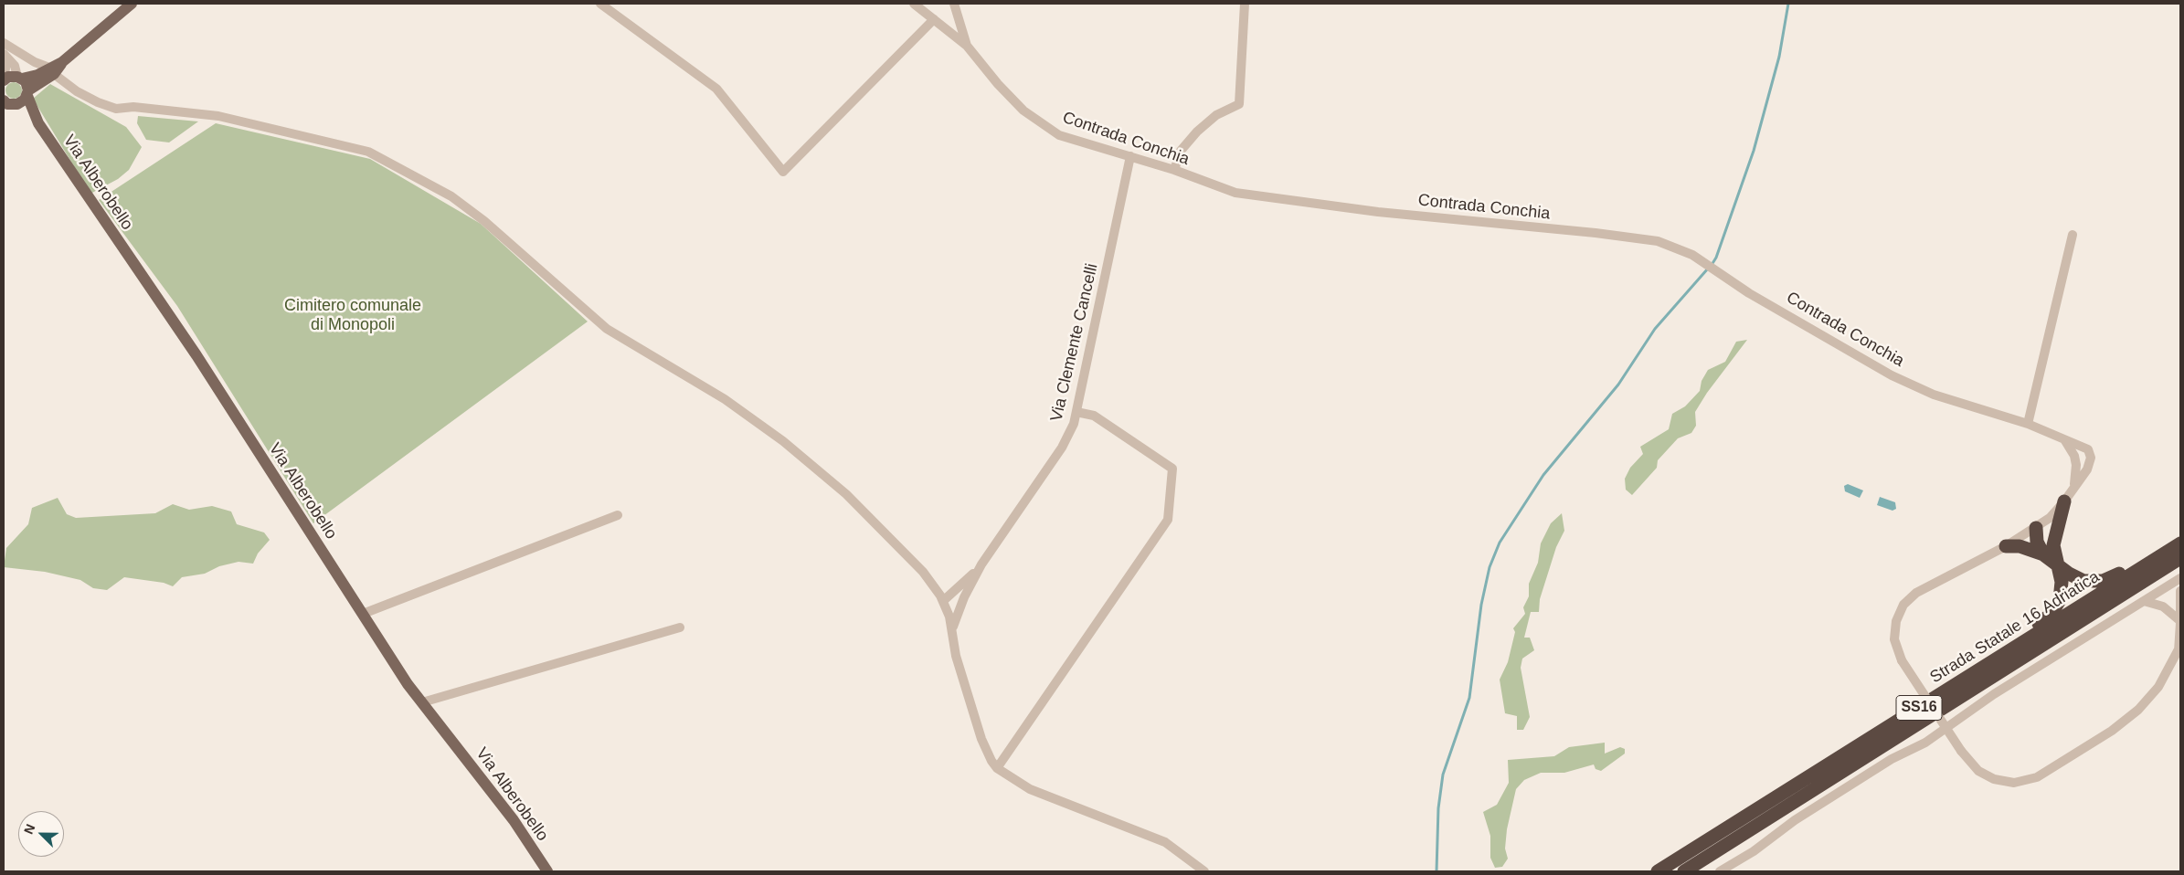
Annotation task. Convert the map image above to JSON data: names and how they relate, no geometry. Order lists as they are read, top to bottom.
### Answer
{
  "streets": {
    "highway": ["Strada Statale 16 Adriatica", "SS16"],
    "main road": ["Via Alberobello"],
    "street": ["Contrada Conchia", "Via Clemente Cancelli"]
  },
  "crossings": [
    ["Contrada Conchia", "Via Clemente Cancelli"]
  ],
  "parks": ["Cimitero comunale di Monopoli"],
  "north": "top left"
}
